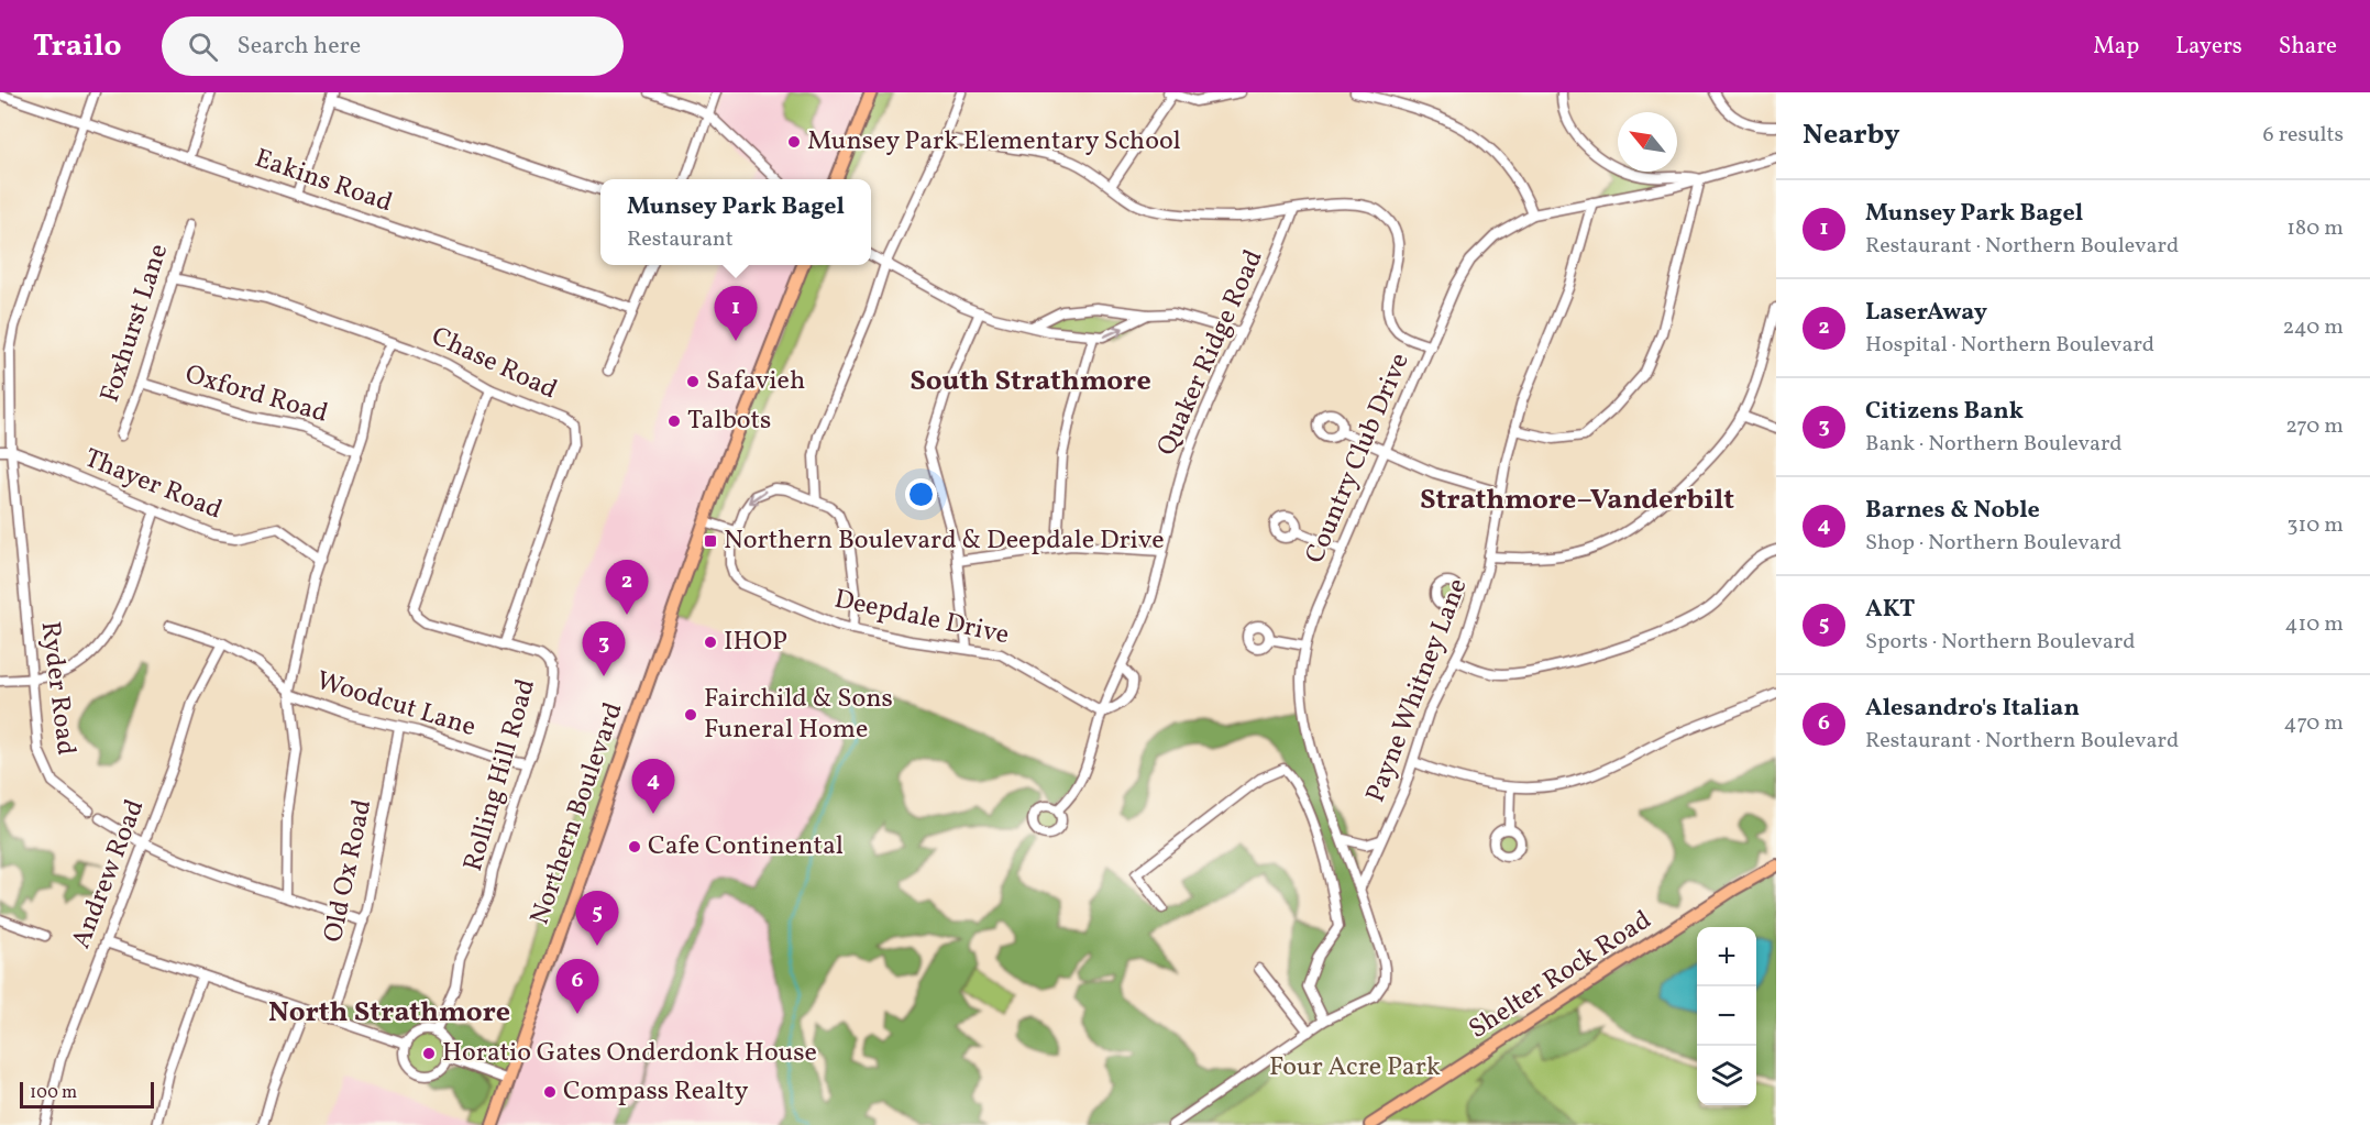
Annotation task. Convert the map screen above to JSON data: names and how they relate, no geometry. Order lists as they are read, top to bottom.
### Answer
{
  "streets": {
    "main road": ["Northern Boulevard", "Shelter Rock Road"],
    "street": [
      "Eakins Road",
      "Foxhurst Lane",
      "Quaker Ridge Road",
      "Chase Road",
      "Oxford Road",
      "Country Club Drive",
      "Thayer Road",
      "Deepdale Drive",
      "Ryder Road",
      "Payne Whitney Lane",
      "Woodcut Lane",
      "Rolling Hill Road",
      "Old Ox Road",
      "Andrew Road"
    ]
  },
  "crossings": [
    ["Eakins Road", "Ryder Road"],
    ["Foxhurst Lane", "Chase Road"],
    ["Foxhurst Lane", "Oxford Road"],
    ["Quaker Ridge Road", "Deepdale Drive"],
    ["Chase Road", "Rolling Hill Road"],
    ["Country Club Drive", "Payne Whitney Lane"],
    ["Thayer Road", "Ryder Road"],
    ["Woodcut Lane", "Rolling Hill Road"],
    ["Woodcut Lane", "Old Ox Road"],
    ["Woodcut Lane", "Andrew Road"]
  ],
  "districts": ["South Strathmore", "Strathmore–Vanderbilt", "North Strathmore"],
  "parks": ["Four Acre Park"],
  "places": {
    "other": [
      "Munsey Park Elementary School",
      "Safavieh",
      "Talbots",
      "IHOP",
      "Fairchild & Sons Funeral Home",
      "Cafe Continental",
      "Horatio Gates Onderdonk House",
      "Compass Realty"
    ],
    "transit": ["Northern Boulevard & Deepdale Drive"]
  },
  "scale_bar": "100 m",
  "north": "top left",
  "page": {
    "header": "Trailo",
    "search": "Search here",
    "nav": ["Map", "Layers", "Share"],
    "heading": ["Nearby", "6 results"],
    "list": [
      {
        "mark": "1",
        "name": "Munsey Park Bagel",
        "note": "Restaurant · Northern Boulevard",
        "value": "180 m"
      },
      {
        "mark": "2",
        "name": "LaserAway",
        "note": "Hospital · Northern Boulevard",
        "value": "240 m"
      },
      {
        "mark": "3",
        "name": "Citizens Bank",
        "note": "Bank · Northern Boulevard",
        "value": "270 m"
      },
      {
        "mark": "4",
        "name": "Barnes & Noble",
        "note": "Shop · Northern Boulevard",
        "value": "310 m"
      },
      {
        "mark": "5",
        "name": "AKT",
        "note": "Sports · Northern Boulevard",
        "value": "410 m"
      },
      {
        "mark": "6",
        "name": "Alesandro's Italian",
        "note": "Restaurant · Northern Boulevard",
        "value": "470 m"
      }
    ],
    "popup": ["Munsey Park Bagel", "Restaurant"],
    "pins": [
      "1",
      "2",
      "3",
      "4",
      "5",
      "6"
    ],
    "map_buttons": ["+", "−"],
    "scale": "100 m"
  }
}
